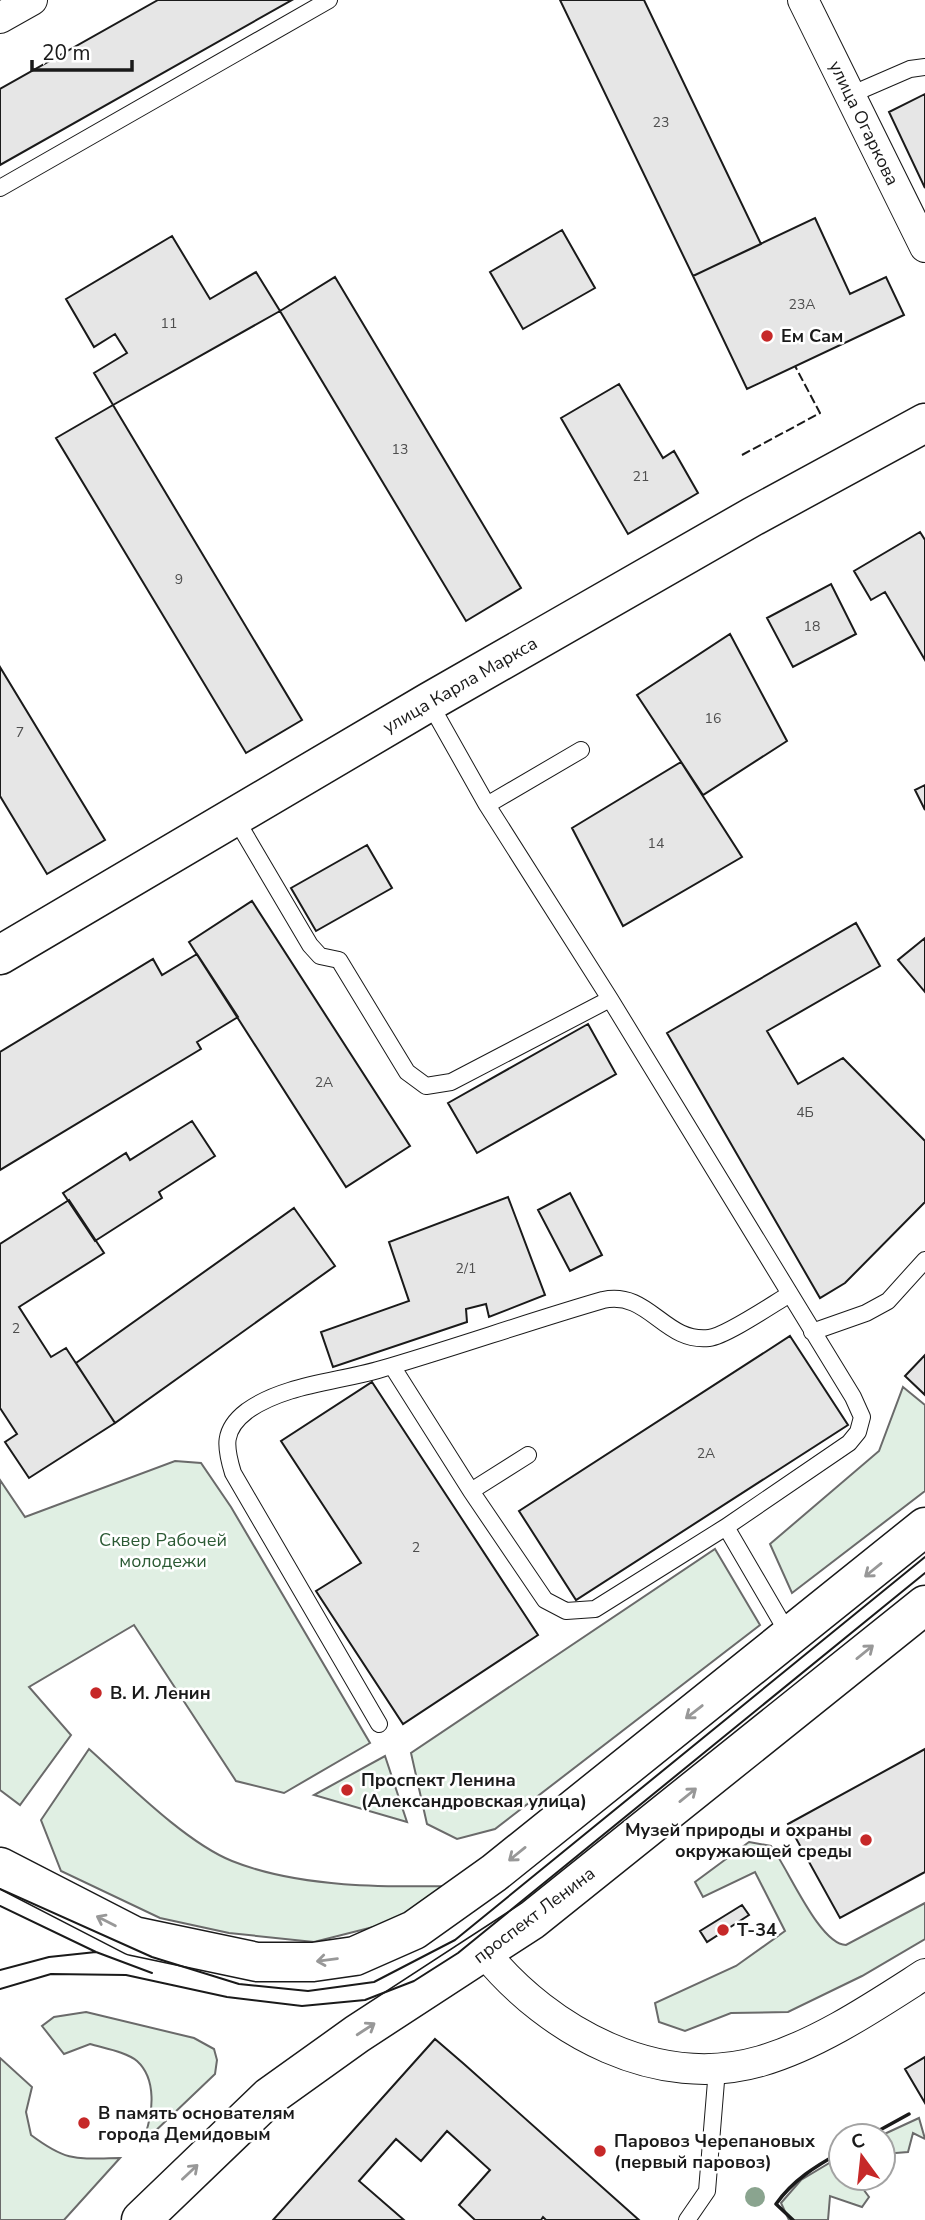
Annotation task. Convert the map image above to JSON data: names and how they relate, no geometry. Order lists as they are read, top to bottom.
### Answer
{
  "streets": {
    "main road": ["улица Карла Маркса", "проспект Ленина"],
    "street": ["улица Огаркова"]
  },
  "one_way": ["проспект Ленина"],
  "parks": ["Сквер Рабочей молодежи"],
  "places": [
    "Ем Сам",
    "В. И. Ленин",
    "Проспект Ленина (Александровская улица)",
    "Музей природы и охраны окружающей среды",
    "Т-34",
    "В память основателям города Демидовым",
    "Паровоз Черепановых (первый паровоз)"
  ],
  "house_numbers": [
    "23",
    "23А",
    "11",
    "13",
    "21",
    "9",
    "18",
    "16",
    "7",
    "14",
    "2А",
    "4Б",
    "2/1",
    "2",
    "2А",
    "2"
  ],
  "scale_bar": "20 m",
  "north": "top"
}
